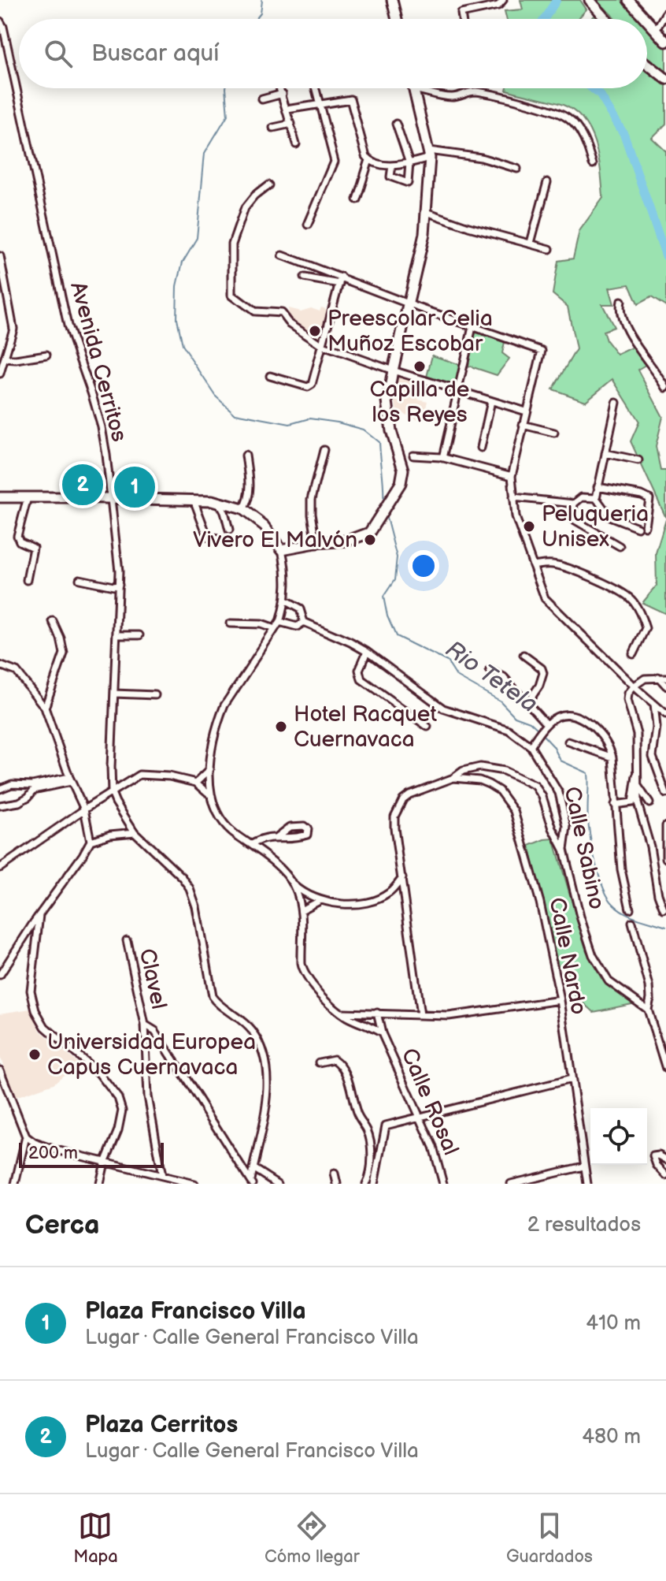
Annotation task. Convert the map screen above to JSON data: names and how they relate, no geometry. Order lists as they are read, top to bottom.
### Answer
{
  "streets": {
    "street": [
      "Avenida Cerritos",
      "Calle Sabino",
      "Calle Nardo",
      "Clavel",
      "Calle Rosal"
    ]
  },
  "crossings": [
    ["Calle Sabino", "Calle Rosal"]
  ],
  "water": ["Rio Tetela"],
  "places": [
    "Preescolar Celia Muñoz Escobar",
    "Capilla de los Reyes",
    "Peluqueria Unisex",
    "Vivero El Malvón",
    "Hotel Racquet Cuernavaca",
    "Universidad Europea Capus Cuernavaca"
  ],
  "scale_bar": "200 m",
  "page": {
    "search": "Buscar aquí",
    "pins": ["2", "1"],
    "scale": "200 m",
    "heading": ["Cerca", "2 resultados"],
    "list": [
      {
        "mark": "1",
        "name": "Plaza Francisco Villa",
        "note": "Lugar · Calle General Francisco Villa",
        "value": "410 m"
      },
      {
        "mark": "2",
        "name": "Plaza Cerritos",
        "note": "Lugar · Calle General Francisco Villa",
        "value": "480 m"
      }
    ],
    "nav": ["Mapa", "Cómo llegar", "Guardados"]
  }
}
